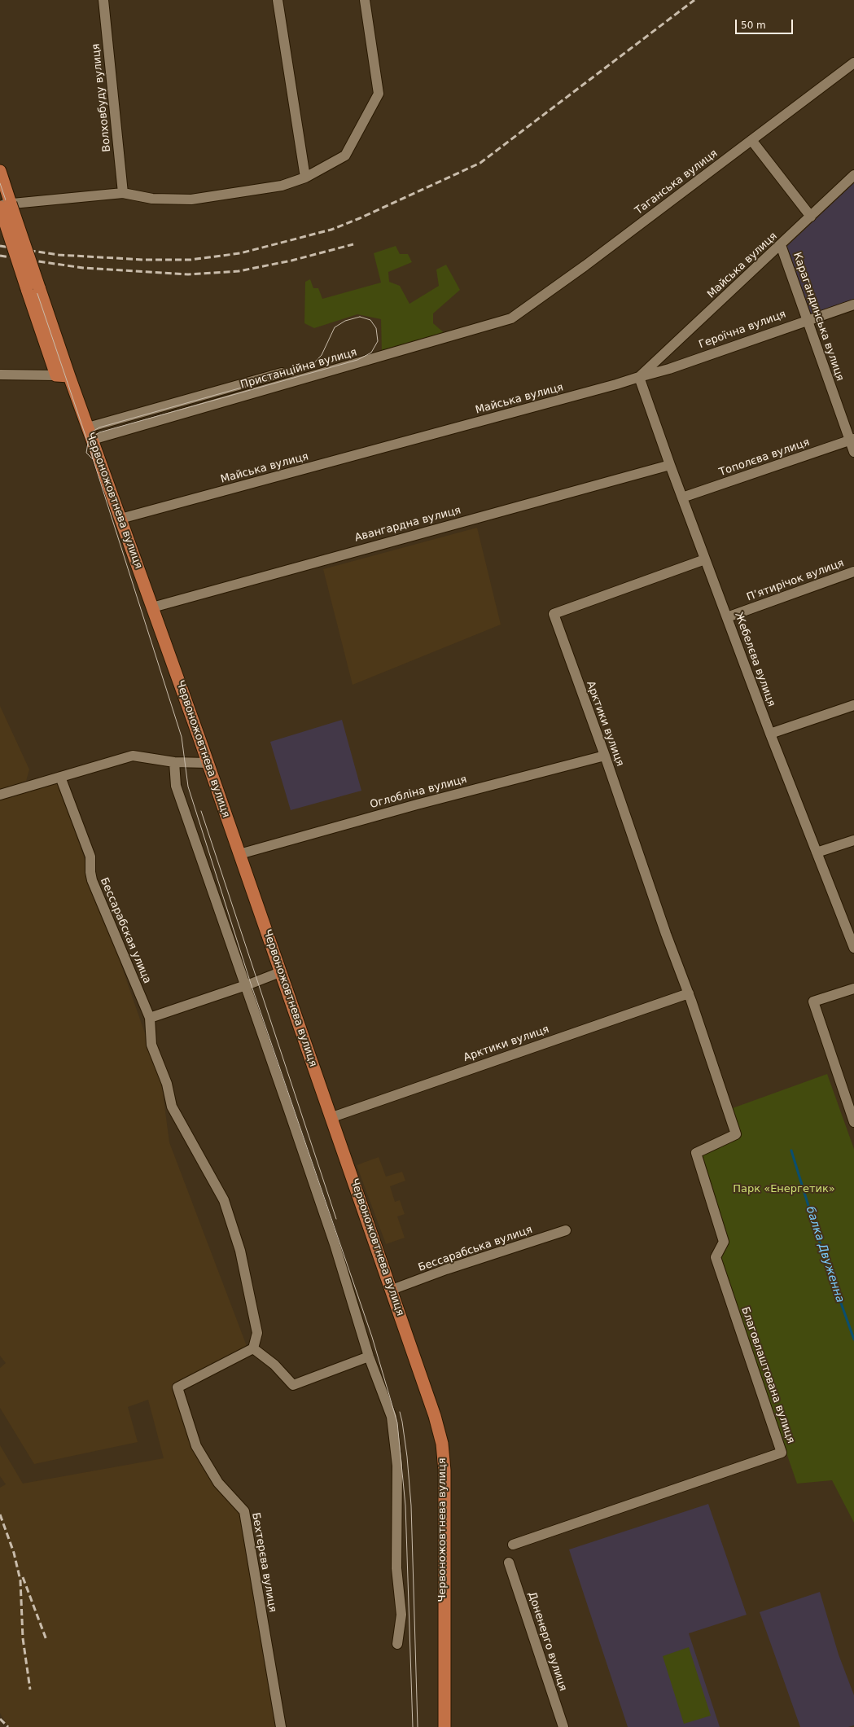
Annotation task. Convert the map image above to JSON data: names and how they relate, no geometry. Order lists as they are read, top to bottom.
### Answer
{
  "streets": {
    "main road": ["Червоножовтнева вулиця"],
    "street": [
      "Волховбуду вулиця",
      "Таганська вулиця",
      "Майська вулиця",
      "Карагандинська вулиця",
      "Героїчна вулиця",
      "Пристанційна вулиця",
      "Тополєва вулиця",
      "Авангардна вулиця",
      "П’ятирічок вулиця",
      "Жебелєва вулиця",
      "Арктики вулиця",
      "Оглобліна вулиця",
      "Бессарабская улица",
      "Бессарабська вулиця",
      "Благовлаштована вулиця",
      "Бехтерєва вулиця",
      "Доненерго вулиця"
    ]
  },
  "crossings": [
    ["Таганська вулиця", "Пристанційна вулиця"],
    ["Майська вулиця", "Карагандинська вулиця"],
    ["Майська вулиця", "Героїчна вулиця"],
    ["Майська вулиця", "Червоножовтнева вулиця"],
    ["Майська вулиця", "Жебелєва вулиця"],
    ["Карагандинська вулиця", "Героїчна вулиця"],
    ["Карагандинська вулиця", "Тополєва вулиця"],
    ["Героїчна вулиця", "Жебелєва вулиця"],
    ["Пристанційна вулиця", "Червоножовтнева вулиця"],
    ["Тополєва вулиця", "Жебелєва вулиця"],
    ["Червоножовтнева вулиця", "Авангардна вулиця"],
    ["Червоножовтнева вулиця", "Арктики вулиця"],
    ["Червоножовтнева вулиця", "Оглобліна вулиця"],
    ["Червоножовтнева вулиця", "Бессарабська вулиця"],
    ["Авангардна вулиця", "Жебелєва вулиця"],
    ["П’ятирічок вулиця", "Жебелєва вулиця"],
    ["Жебелєва вулиця", "Арктики вулиця"],
    ["Арктики вулиця", "Оглобліна вулиця"],
    ["Арктики вулиця", "Благовлаштована вулиця"]
  ],
  "water": ["балка Двуженна"],
  "parks": ["Парк «Енергетик»"],
  "scale_bar": "50 m"
}
